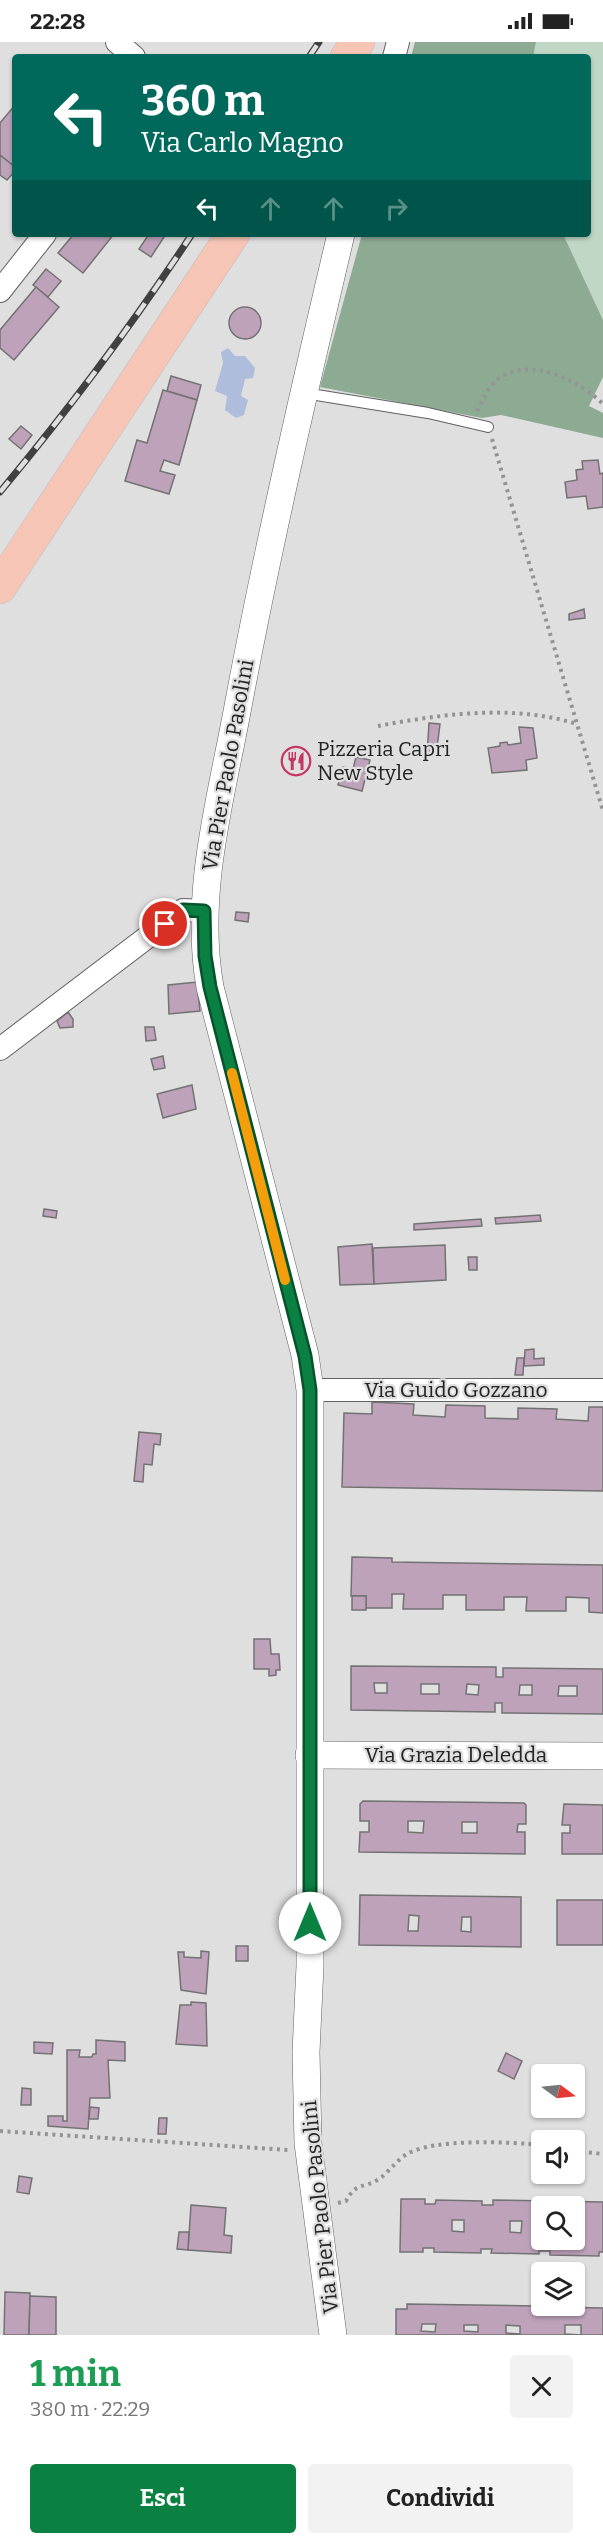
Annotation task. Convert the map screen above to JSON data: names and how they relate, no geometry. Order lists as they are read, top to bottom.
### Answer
{
  "streets": {
    "street": ["Via Pier Paolo Pasolini", "Via Guido Gozzano", "Via Grazia Deledda"]
  },
  "crossings": [
    ["Via Pier Paolo Pasolini", "Via Guido Gozzano"],
    ["Via Pier Paolo Pasolini", "Via Grazia Deledda"]
  ],
  "places": {
    "restaurant": ["Pizzeria Capri New Style"]
  },
  "north": "right",
  "page": {
    "status": "22:28",
    "turn": ["360 m", "Via Carlo Magno"],
    "heading": ["1 min", "380 m · 22:29"],
    "buttons": ["Esci", "Condividi"]
  }
}
